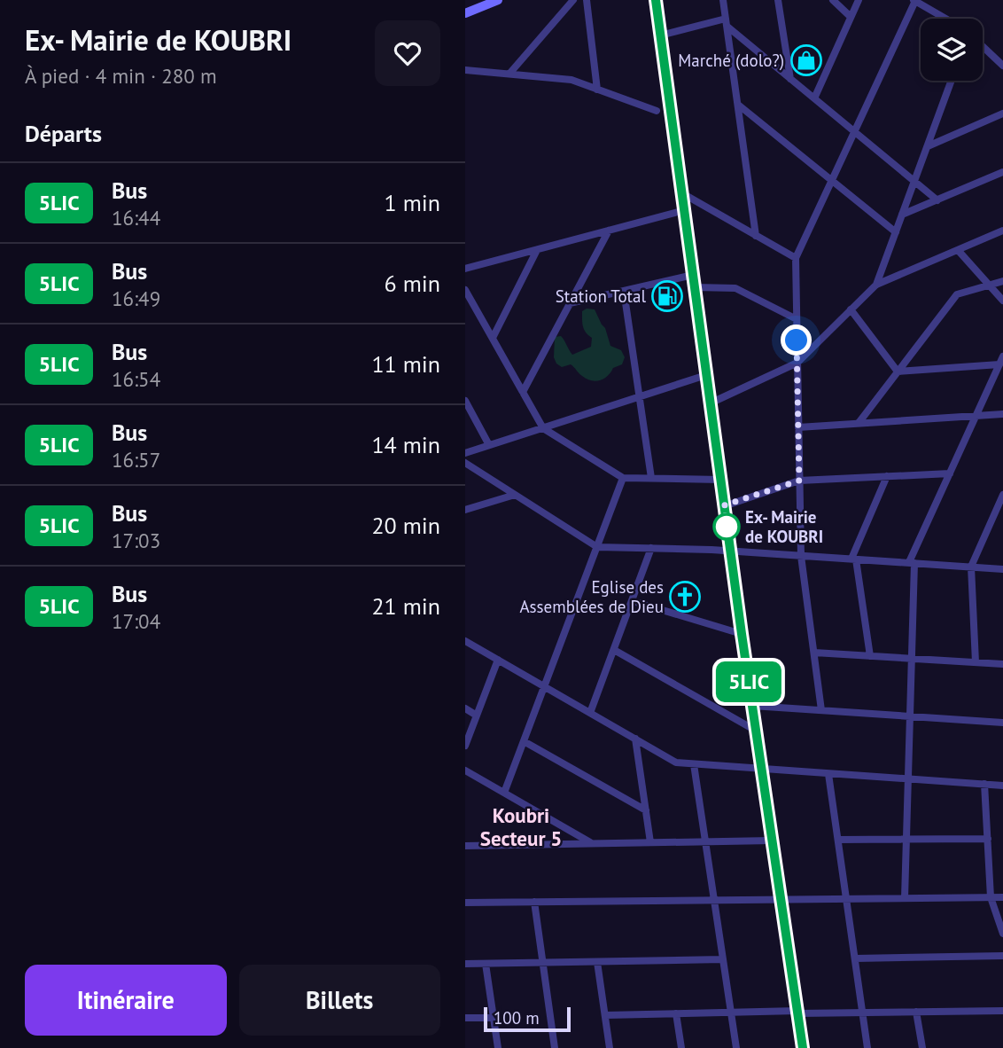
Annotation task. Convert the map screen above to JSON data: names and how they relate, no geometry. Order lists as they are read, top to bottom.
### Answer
{
  "districts": ["Koubri Secteur 5"],
  "places": {
    "shop": ["Marché (dolo?)"],
    "fuel station": ["Station Total"],
    "other": ["Ex- Mairie de KOUBRI"],
    "church": ["Eglise des Assemblées de Dieu"]
  },
  "lines": ["bus line 5LIC"],
  "scale_bar": "100 m",
  "page": {
    "heading": [
      ["Ex- Mairie de KOUBRI", "À pied · 4 min · 280 m"],
      "Départs"
    ],
    "on_map": "5LIC",
    "list": [
      {
        "mark": "5LIC",
        "name": "Bus",
        "note": "16:44",
        "value": "1 min"
      },
      {
        "mark": "5LIC",
        "name": "Bus",
        "note": "16:49",
        "value": "6 min"
      },
      {
        "mark": "5LIC",
        "name": "Bus",
        "note": "16:54",
        "value": "11 min"
      },
      {
        "mark": "5LIC",
        "name": "Bus",
        "note": "16:57",
        "value": "14 min"
      },
      {
        "mark": "5LIC",
        "name": "Bus",
        "note": "17:03",
        "value": "20 min"
      },
      {
        "mark": "5LIC",
        "name": "Bus",
        "note": "17:04",
        "value": "21 min"
      }
    ],
    "buttons": ["Itinéraire", "Billets"],
    "scale": "100 m"
  }
}
